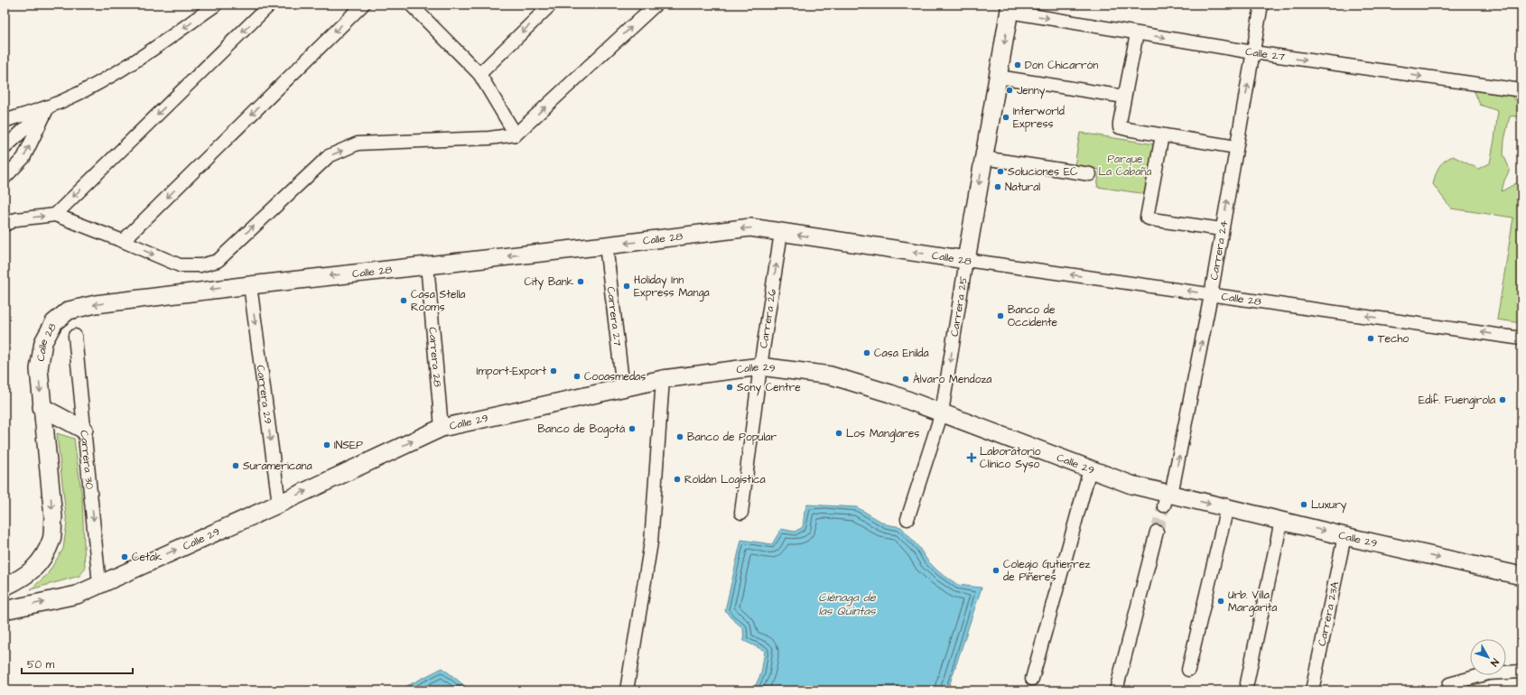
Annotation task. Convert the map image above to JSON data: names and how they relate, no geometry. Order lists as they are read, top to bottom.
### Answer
{
  "streets": {
    "main road": ["Calle 28", "Carrera 25", "Calle 29"],
    "street": [
      "Calle 27",
      "Carrera 24",
      "Carrera 27",
      "Carrera 26",
      "Carrera 28",
      "Carrera 29",
      "Carrera 30",
      "Carrera 23A"
    ]
  },
  "crossings": [
    ["Calle 27", "Carrera 24"],
    ["Calle 27", "Carrera 25"],
    ["Calle 28", "Carrera 24"],
    ["Calle 28", "Carrera 25"],
    ["Calle 28", "Carrera 27"],
    ["Calle 28", "Carrera 26"],
    ["Calle 28", "Carrera 28"],
    ["Calle 28", "Carrera 29"],
    ["Carrera 24", "Calle 29"],
    ["Carrera 25", "Calle 29"],
    ["Carrera 27", "Calle 29"],
    ["Carrera 26", "Calle 29"],
    ["Carrera 28", "Calle 29"],
    ["Calle 29", "Carrera 29"],
    ["Calle 29", "Carrera 30"],
    ["Calle 29", "Carrera 23A"]
  ],
  "one_way": [
    "Calle 28",
    "Carrera 24",
    "Carrera 25",
    "Carrera 26",
    "Calle 29",
    "Carrera 29",
    "Carrera 30"
  ],
  "water": ["Ciénaga de las Quintas"],
  "parks": ["Parque La Cabaña"],
  "places": {
    "other": [
      "Don Chicarrón",
      "Jenny",
      "Interworld Express",
      "Soluciones EC",
      "Natural",
      "City Bank",
      "Holiday Inn Express Manga",
      "Casa Stella Rooms",
      "Banco de Occidente",
      "Techo",
      "Casa Enilda",
      "Import-Export",
      "Cooasmedas",
      "Álvaro Mendoza",
      "Sony Centre",
      "Edif. Fuengirola",
      "Banco de Bogotá",
      "Los Manglares",
      "Banco de Popular",
      "INSEP",
      "Suramericana",
      "Roldán Logística",
      "Luxury",
      "Cetak",
      "Colegio Gutierrez de Piñeres",
      "Urb. Villa Margarita"
    ],
    "health": ["Laboratorio Clínico Syso"]
  },
  "scale_bar": "50 m",
  "north": "bottom right"
}
